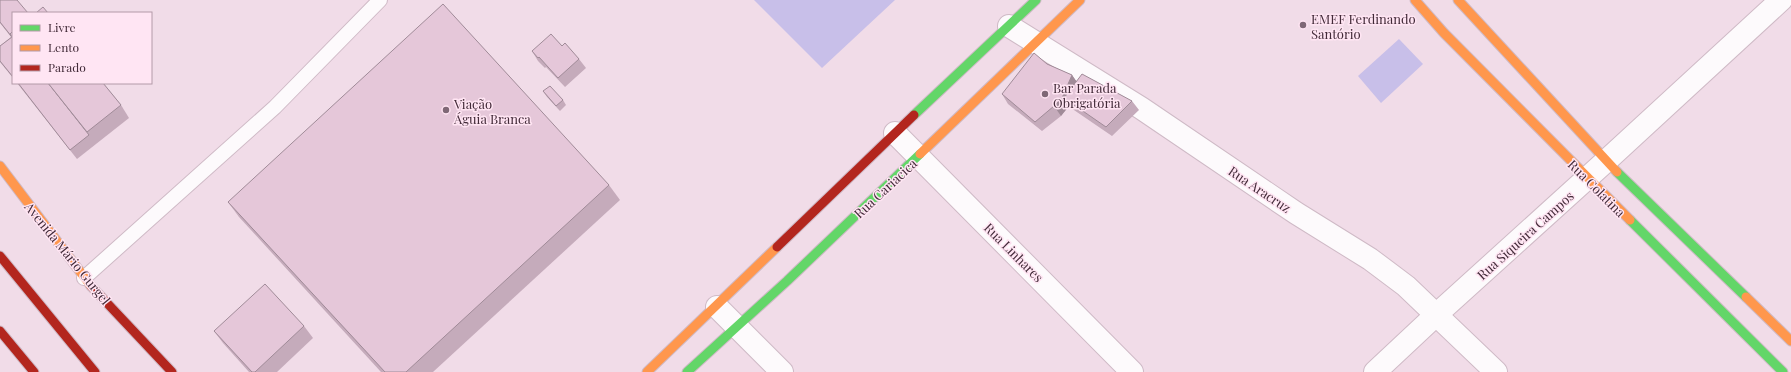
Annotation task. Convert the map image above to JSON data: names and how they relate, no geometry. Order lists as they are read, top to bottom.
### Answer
{
  "streets": {
    "street": [
      "Rua Cariacica",
      "Rua Colatina",
      "Rua Aracruz",
      "Rua Siqueira Campos",
      "Rua Linhares",
      "Avenida Mário Gurgel"
    ]
  },
  "crossings": [
    ["Rua Cariacica", "Rua Aracruz"],
    ["Rua Cariacica", "Rua Linhares"],
    ["Rua Colatina", "Rua Siqueira Campos"],
    ["Rua Aracruz", "Rua Siqueira Campos"]
  ],
  "places": ["EMEF Ferdinando Santório", "Bar Parada Obrigatória", "Viação Águia Branca"],
  "legend": ["Livre", "Lento", "Parado"]
}
